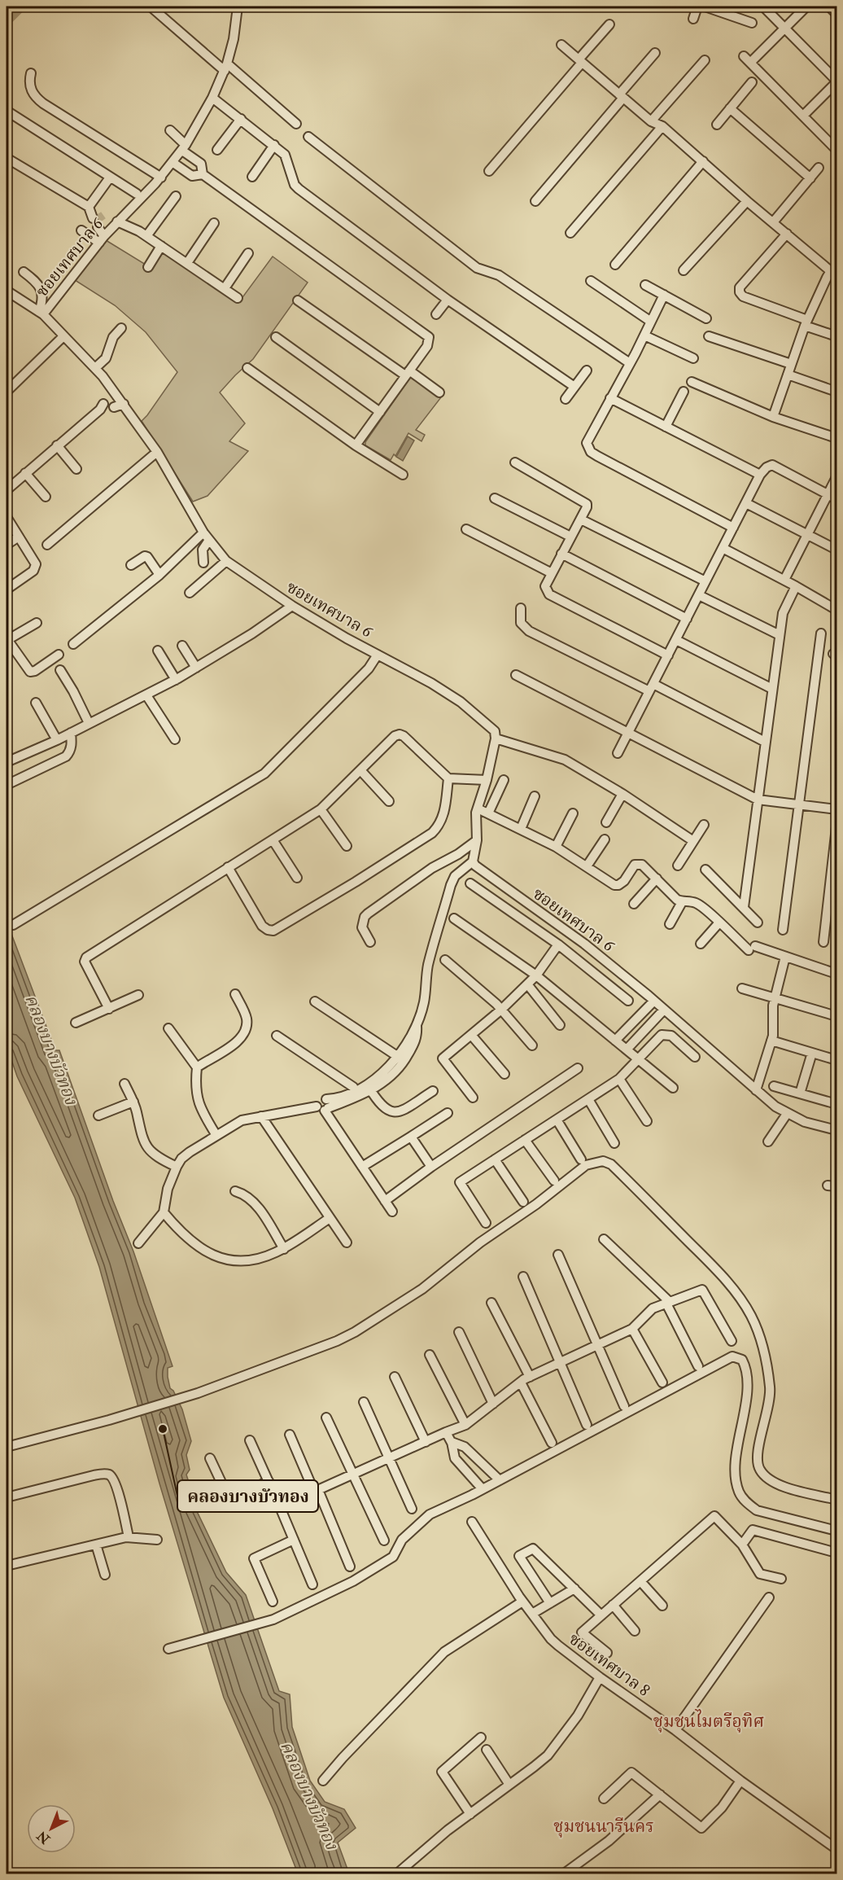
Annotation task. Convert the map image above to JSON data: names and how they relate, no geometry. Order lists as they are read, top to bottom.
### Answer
{
  "streets": {
    "street": ["ซอยเทศบาล 6", "ซอยเทศบาล 8"]
  },
  "districts": ["ชุมชนไมตรีอุทิศ", "ชุมชนนารีนคร"],
  "water": ["คลองบางบัวทอง"],
  "places": ["คลองบางบัวทอง"],
  "north": "bottom left"
}
